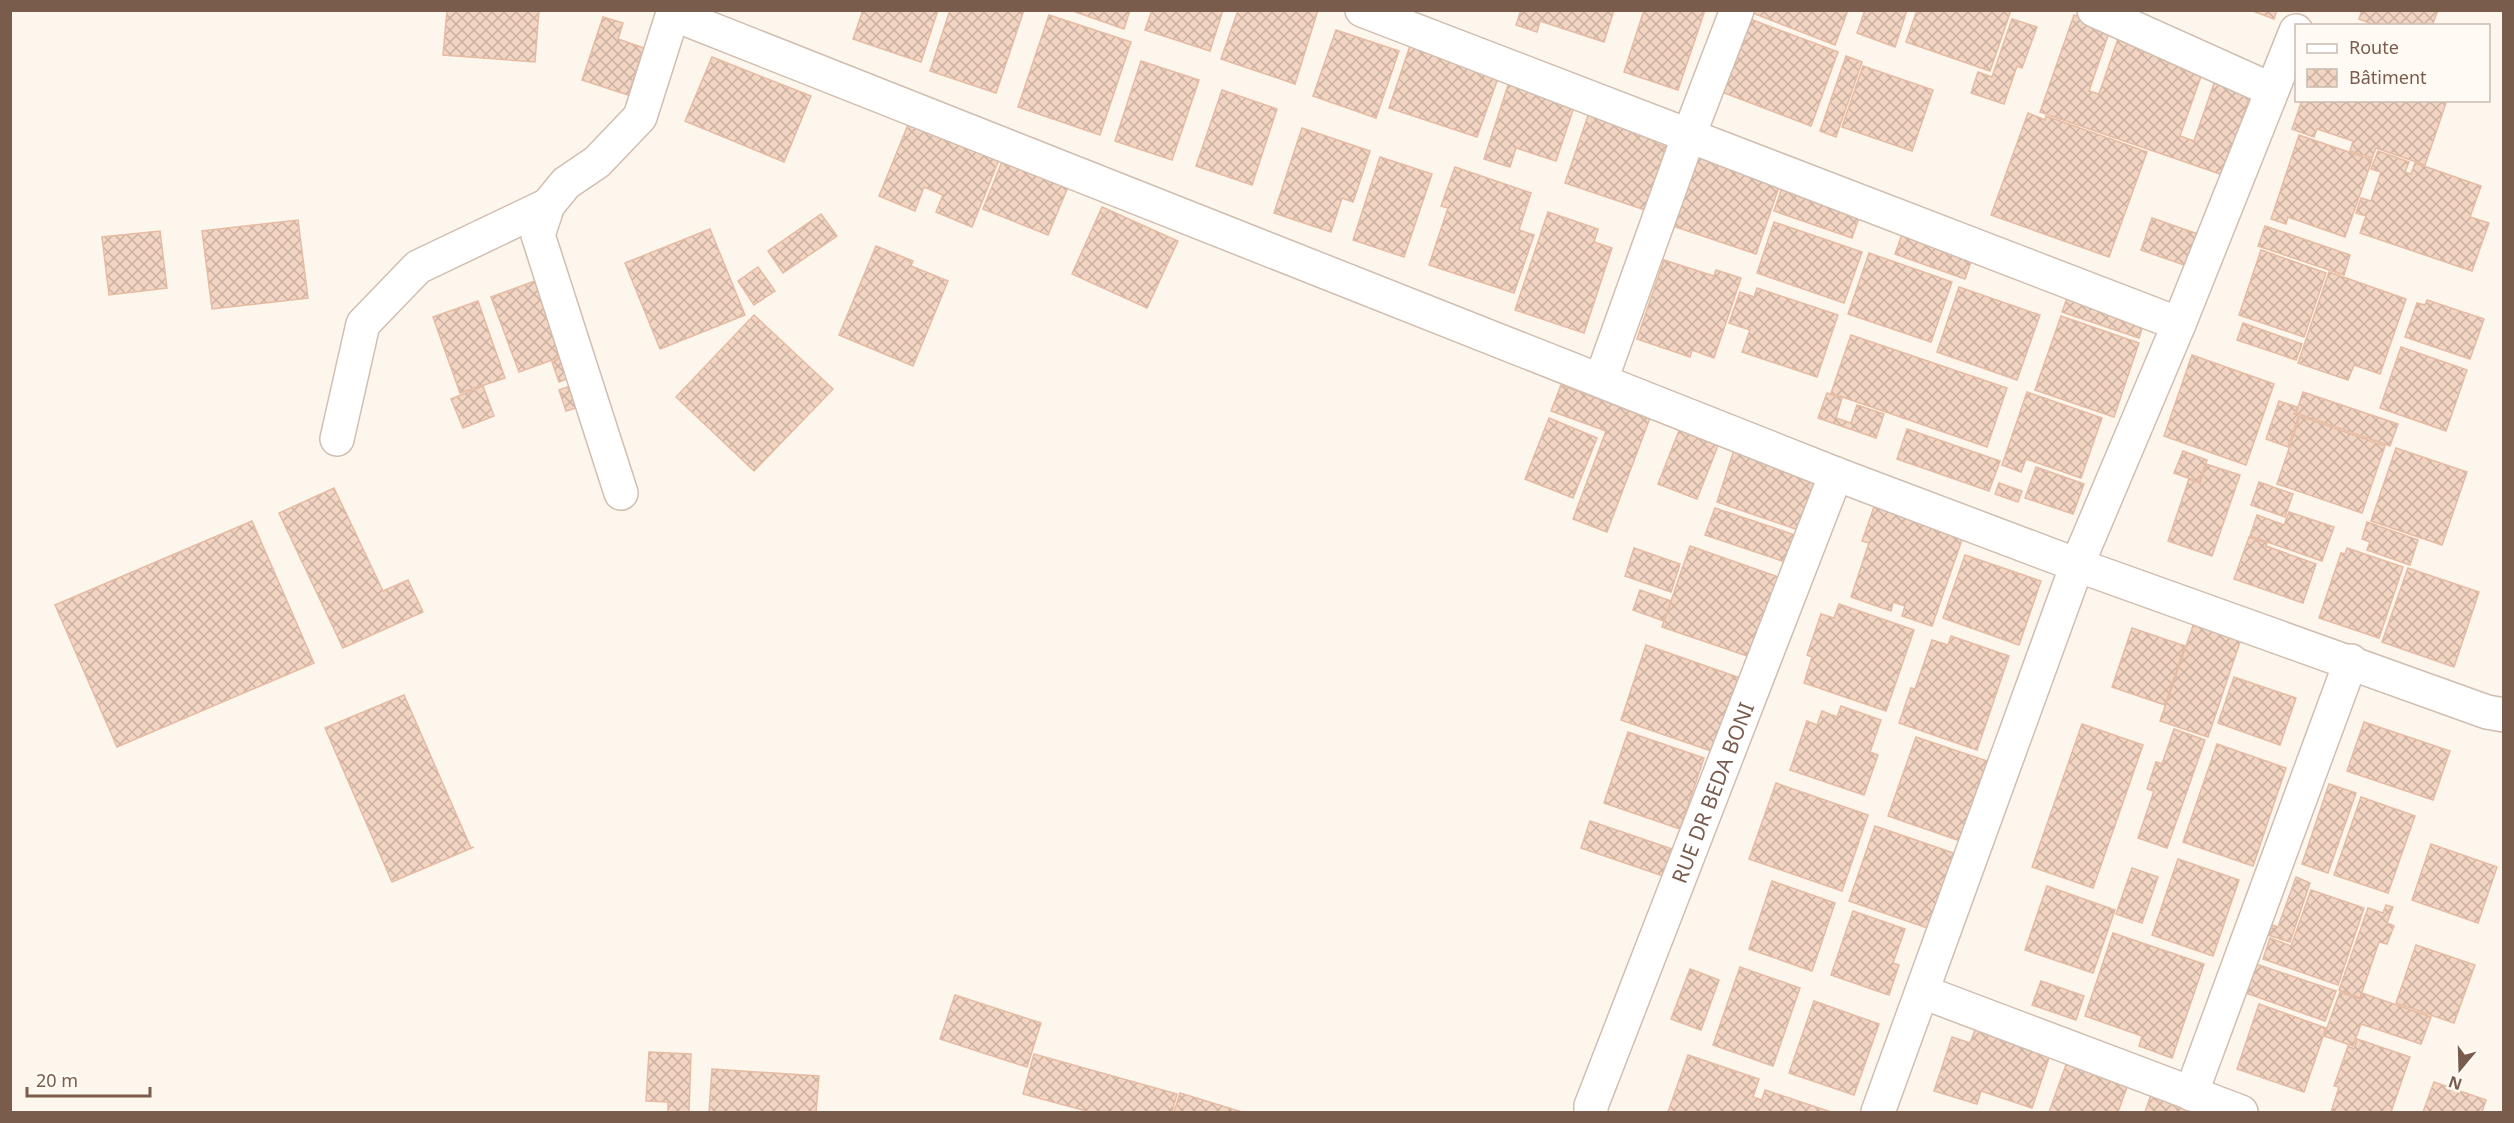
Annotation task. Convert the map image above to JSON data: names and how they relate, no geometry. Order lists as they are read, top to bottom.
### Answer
{
  "streets": {
    "street": ["RUE DR BEDA BONI"]
  },
  "legend": ["Route", "Bâtiment"],
  "scale_bar": "20 m",
  "north": "bottom"
}
